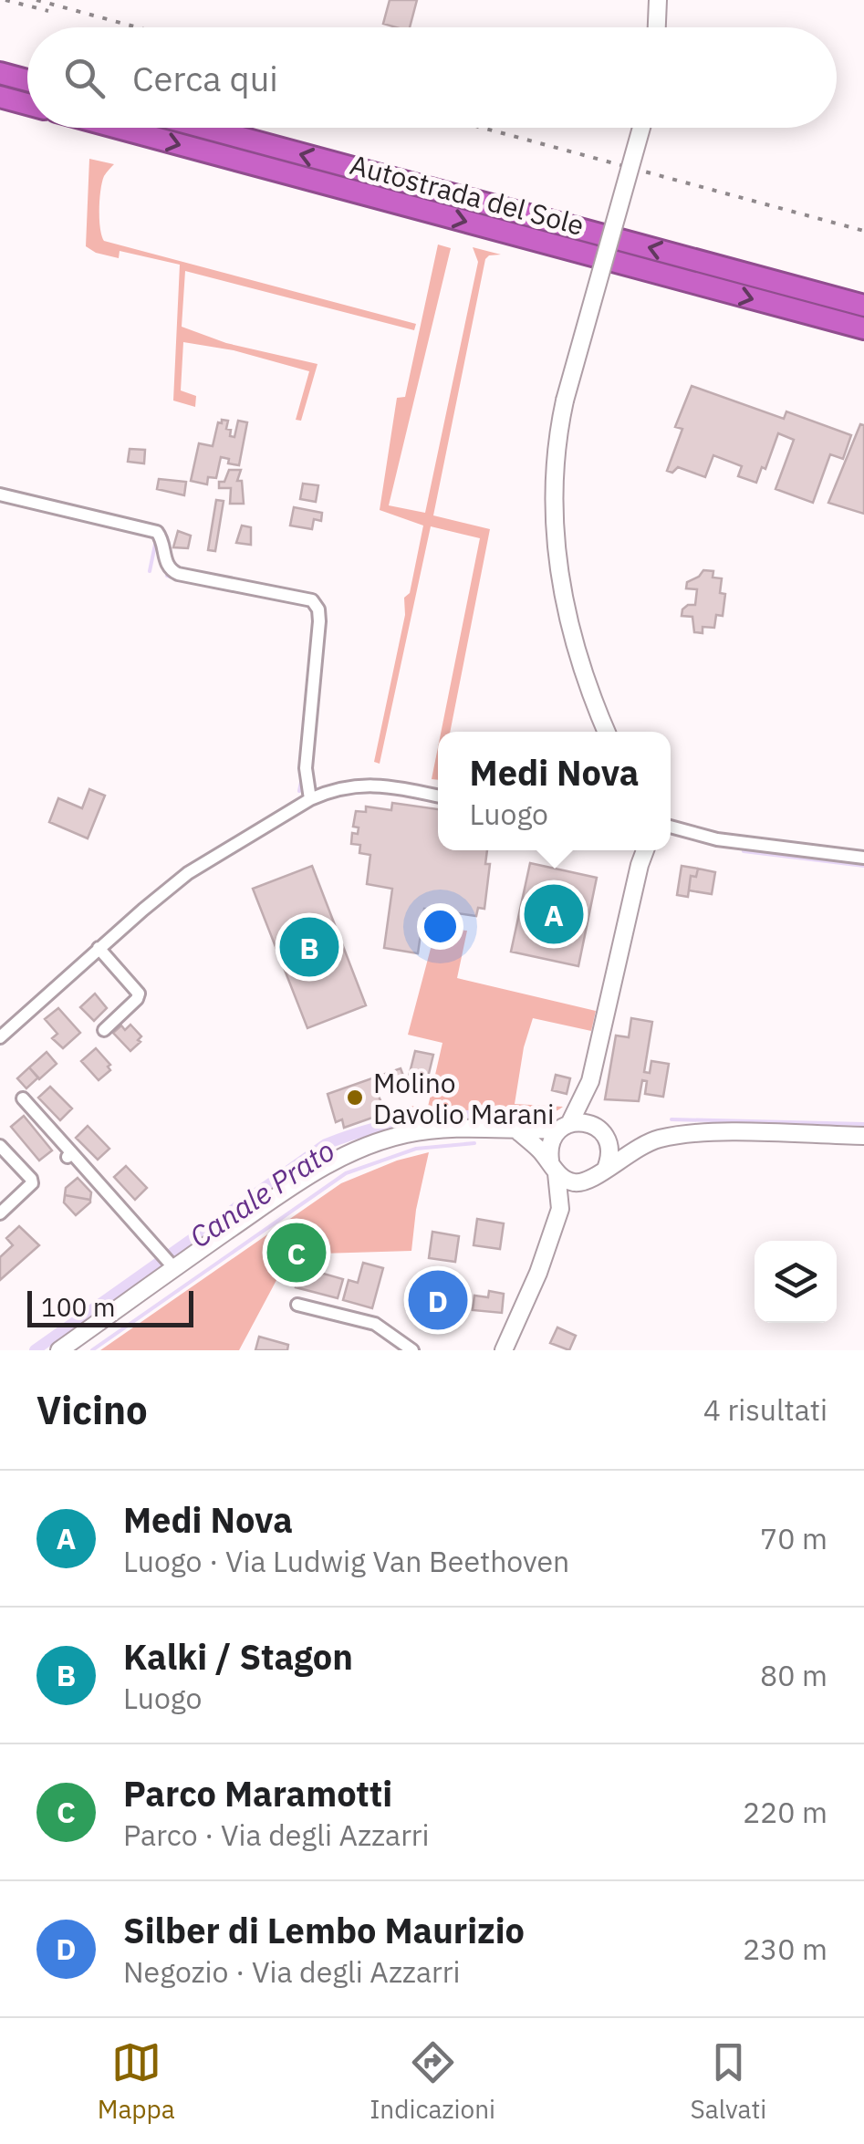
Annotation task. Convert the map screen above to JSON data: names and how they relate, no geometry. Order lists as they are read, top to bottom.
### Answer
{
  "streets": {
    "highway": ["Autostrada del Sole"]
  },
  "water": ["Canale Prato"],
  "places": ["Molino Davolio Marani"],
  "scale_bar": "100 m",
  "page": {
    "search": "Cerca qui",
    "popup": ["Medi Nova", "Luogo"],
    "pins": [
      "A",
      "B",
      "C",
      "D"
    ],
    "scale": "100 m",
    "heading": ["Vicino", "4 risultati"],
    "list": [
      {
        "mark": "A",
        "name": "Medi Nova",
        "note": "Luogo · Via Ludwig Van Beethoven",
        "value": "70 m"
      },
      {
        "mark": "B",
        "name": "Kalki / Stagon",
        "note": "Luogo",
        "value": "80 m"
      },
      {
        "mark": "C",
        "name": "Parco Maramotti",
        "note": "Parco · Via degli Azzarri",
        "value": "220 m"
      },
      {
        "mark": "D",
        "name": "Silber di Lembo Maurizio",
        "note": "Negozio · Via degli Azzarri",
        "value": "230 m"
      }
    ],
    "nav": ["Mappa", "Indicazioni", "Salvati"]
  }
}
